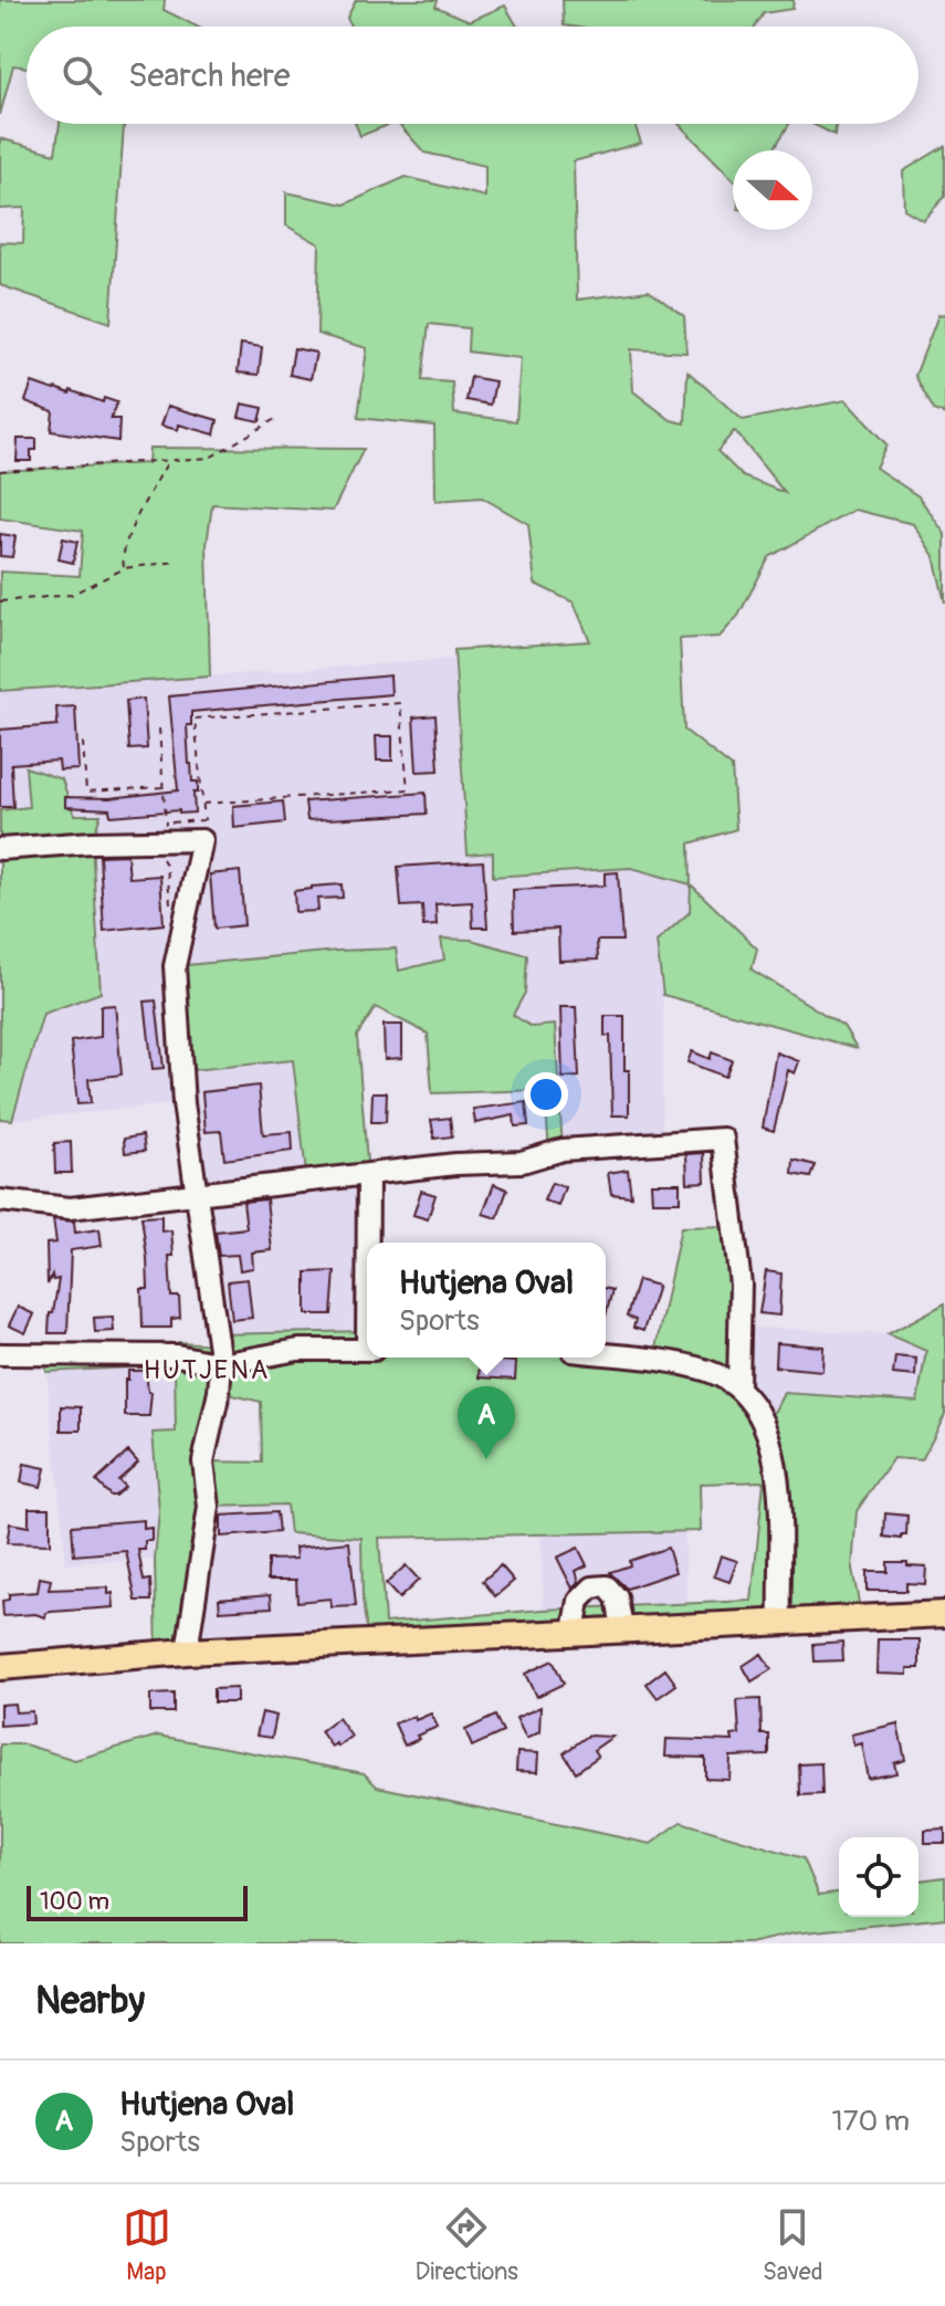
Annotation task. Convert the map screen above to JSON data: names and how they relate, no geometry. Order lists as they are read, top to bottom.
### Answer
{
  "districts": ["HUTJENA"],
  "scale_bar": "100 m",
  "north": "right",
  "page": {
    "search": "Search here",
    "popup": ["Hutjena Oval", "Sports"],
    "pins": "A",
    "scale": "100 m",
    "heading": "Nearby",
    "list": [
      {
        "mark": "A",
        "name": "Hutjena Oval",
        "note": "Sports",
        "value": "170 m"
      }
    ],
    "nav": ["Map", "Directions", "Saved"]
  }
}
